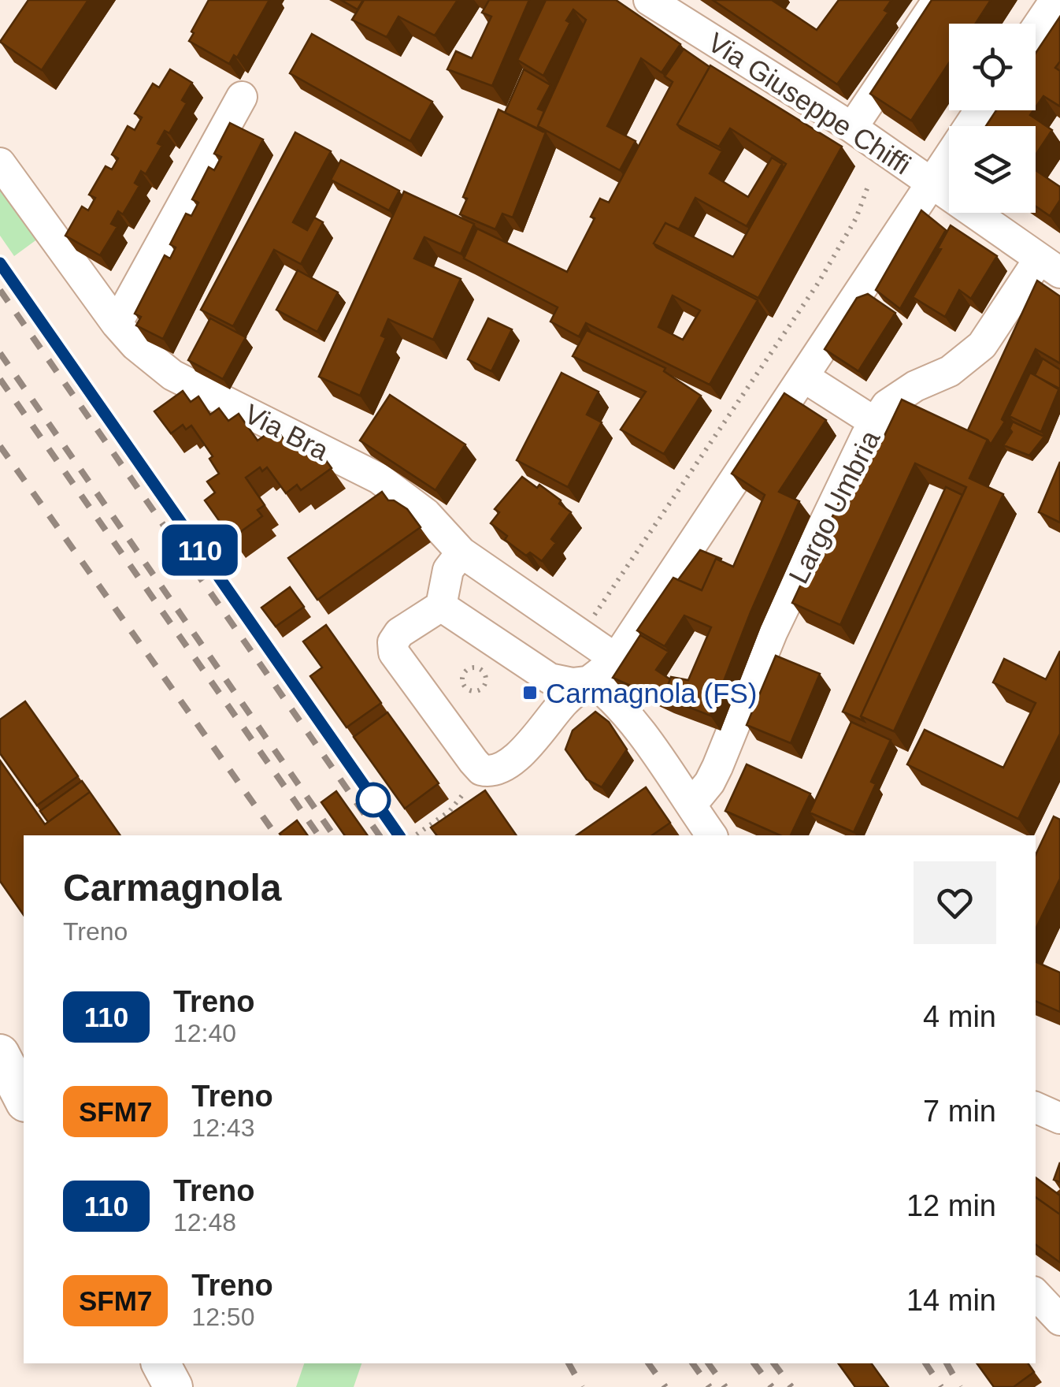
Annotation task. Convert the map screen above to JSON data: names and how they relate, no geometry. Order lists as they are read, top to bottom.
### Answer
{
  "streets": {
    "street": ["Via Giuseppe Chiffi", "Via Bra", "Largo Umbria"]
  },
  "crossings": [
    ["Via Giuseppe Chiffi", "Largo Umbria"]
  ],
  "places": {
    "transit": ["Carmagnola (FS)"]
  },
  "page": {
    "on_map": "110",
    "heading": ["Carmagnola", "Treno"],
    "list": [
      {
        "mark": "110",
        "name": "Treno",
        "note": "12:40",
        "value": "4 min"
      },
      {
        "mark": "SFM7",
        "name": "Treno",
        "note": "12:43",
        "value": "7 min"
      },
      {
        "mark": "110",
        "name": "Treno",
        "note": "12:48",
        "value": "12 min"
      },
      {
        "mark": "SFM7",
        "name": "Treno",
        "note": "12:50",
        "value": "14 min"
      }
    ]
  }
}
